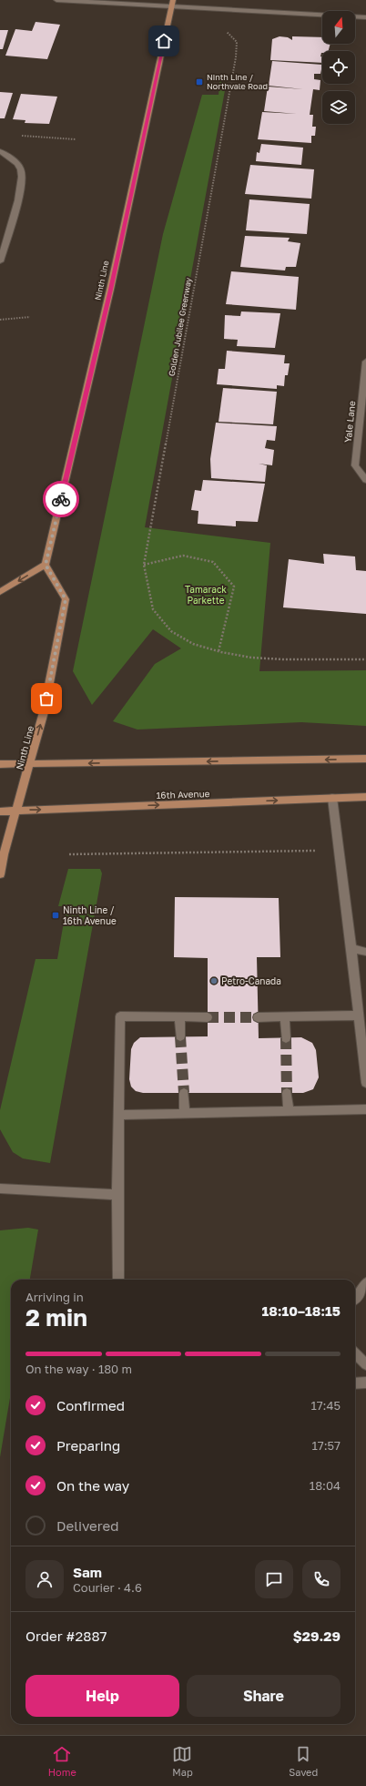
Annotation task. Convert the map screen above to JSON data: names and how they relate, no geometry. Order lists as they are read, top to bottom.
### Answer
{
  "streets": {
    "main road": ["Ninth Line", "16th Avenue"],
    "street": ["Yale Lane"],
    "path": ["Golden Jubilee Greenway"]
  },
  "crossings": [
    ["Ninth Line", "16th Avenue"]
  ],
  "parks": ["Tamarack Parkette"],
  "places": {
    "transit": ["Ninth Line / Northvale Road", "Ninth Line / 16th Avenue"],
    "other": ["Petro-Canada"]
  },
  "north": "top",
  "page": {
    "heading": ["2 min", "Arriving in", "18:10–18:15"],
    "panel": [
      "Sam",
      "Courier · 4.6",
      "Order #2887",
      "$29.29"
    ],
    "bar": "On the way · 180 m",
    "list": [
      ["Confirmed", "17:45"],
      ["Preparing", "17:57"],
      ["On the way", "18:04"],
      "Delivered"
    ],
    "buttons": ["Help", "Share"],
    "tabs": ["Home", "Map", "Saved"]
  }
}
